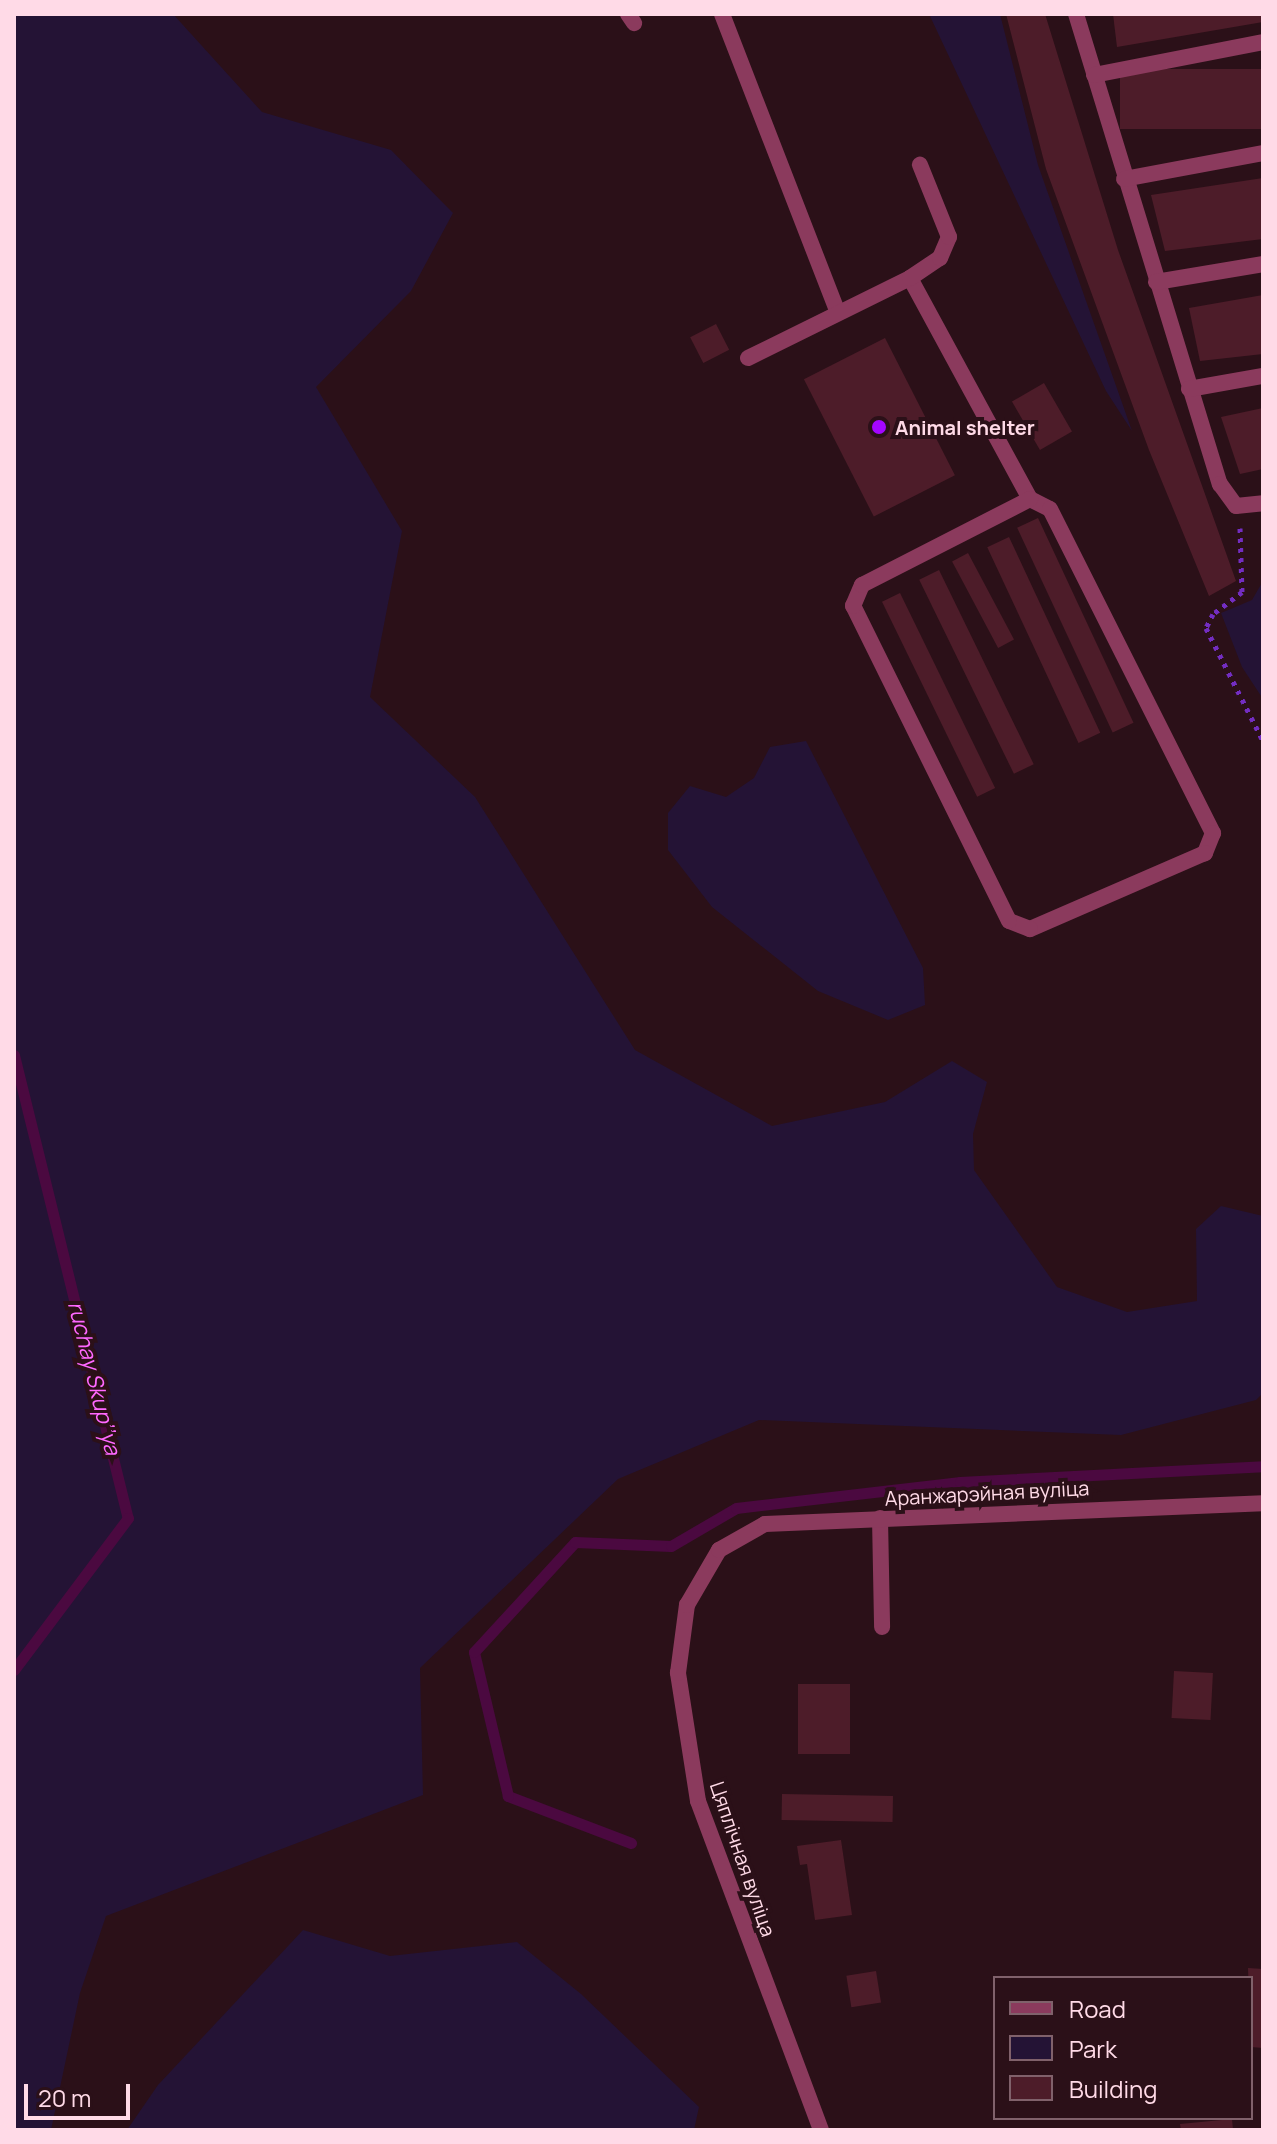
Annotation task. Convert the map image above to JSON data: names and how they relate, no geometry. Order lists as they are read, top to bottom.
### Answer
{
  "streets": {
    "street": ["Аранжарэйная вуліца", "Цяплічная вуліца"]
  },
  "crossings": [
    ["Аранжарэйная вуліца", "Цяплічная вуліца"]
  ],
  "water": ["ruchay Skup’’ya"],
  "places": ["Animal shelter"],
  "legend": ["Road", "Park", "Building"],
  "scale_bar": "20 m"
}
